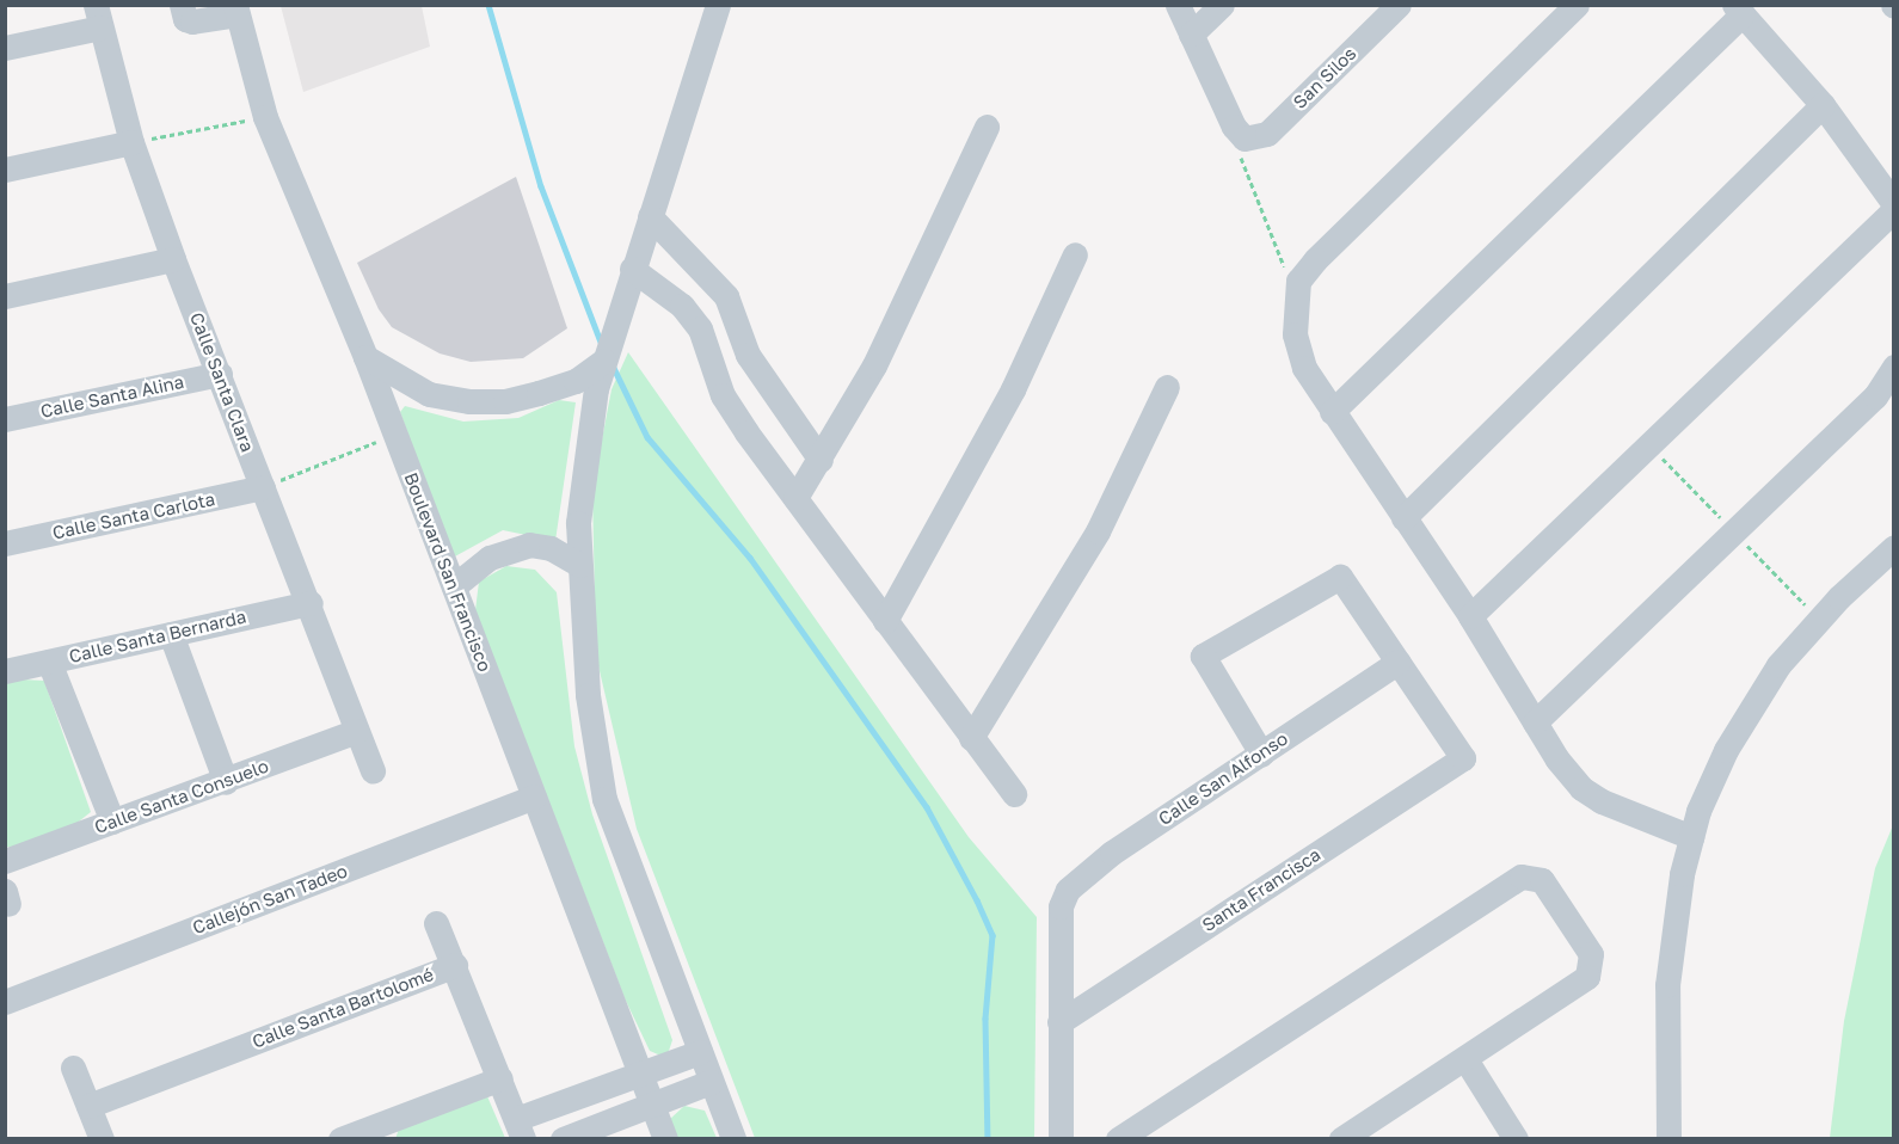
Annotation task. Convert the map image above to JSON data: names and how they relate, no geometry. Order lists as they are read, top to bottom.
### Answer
{
  "streets": {
    "street": [
      "San Silos",
      "Calle Santa Clara",
      "Calle Santa Alina",
      "Calle Santa Carlota",
      "Boulevard San Francisco",
      "Calle Santa Bernarda",
      "Calle San Alfonso",
      "Calle Santa Consuelo",
      "Santa Francisca",
      "Callejón San Tadeo",
      "Calle Santa Bartolomé"
    ]
  },
  "crossings": [
    ["Calle Santa Clara", "Calle Santa Alina"],
    ["Calle Santa Clara", "Calle Santa Carlota"],
    ["Calle Santa Clara", "Calle Santa Bernarda"],
    ["Calle Santa Clara", "Calle Santa Consuelo"],
    ["Boulevard San Francisco", "Callejón San Tadeo"],
    ["Calle San Alfonso", "Santa Francisca"]
  ]
}
